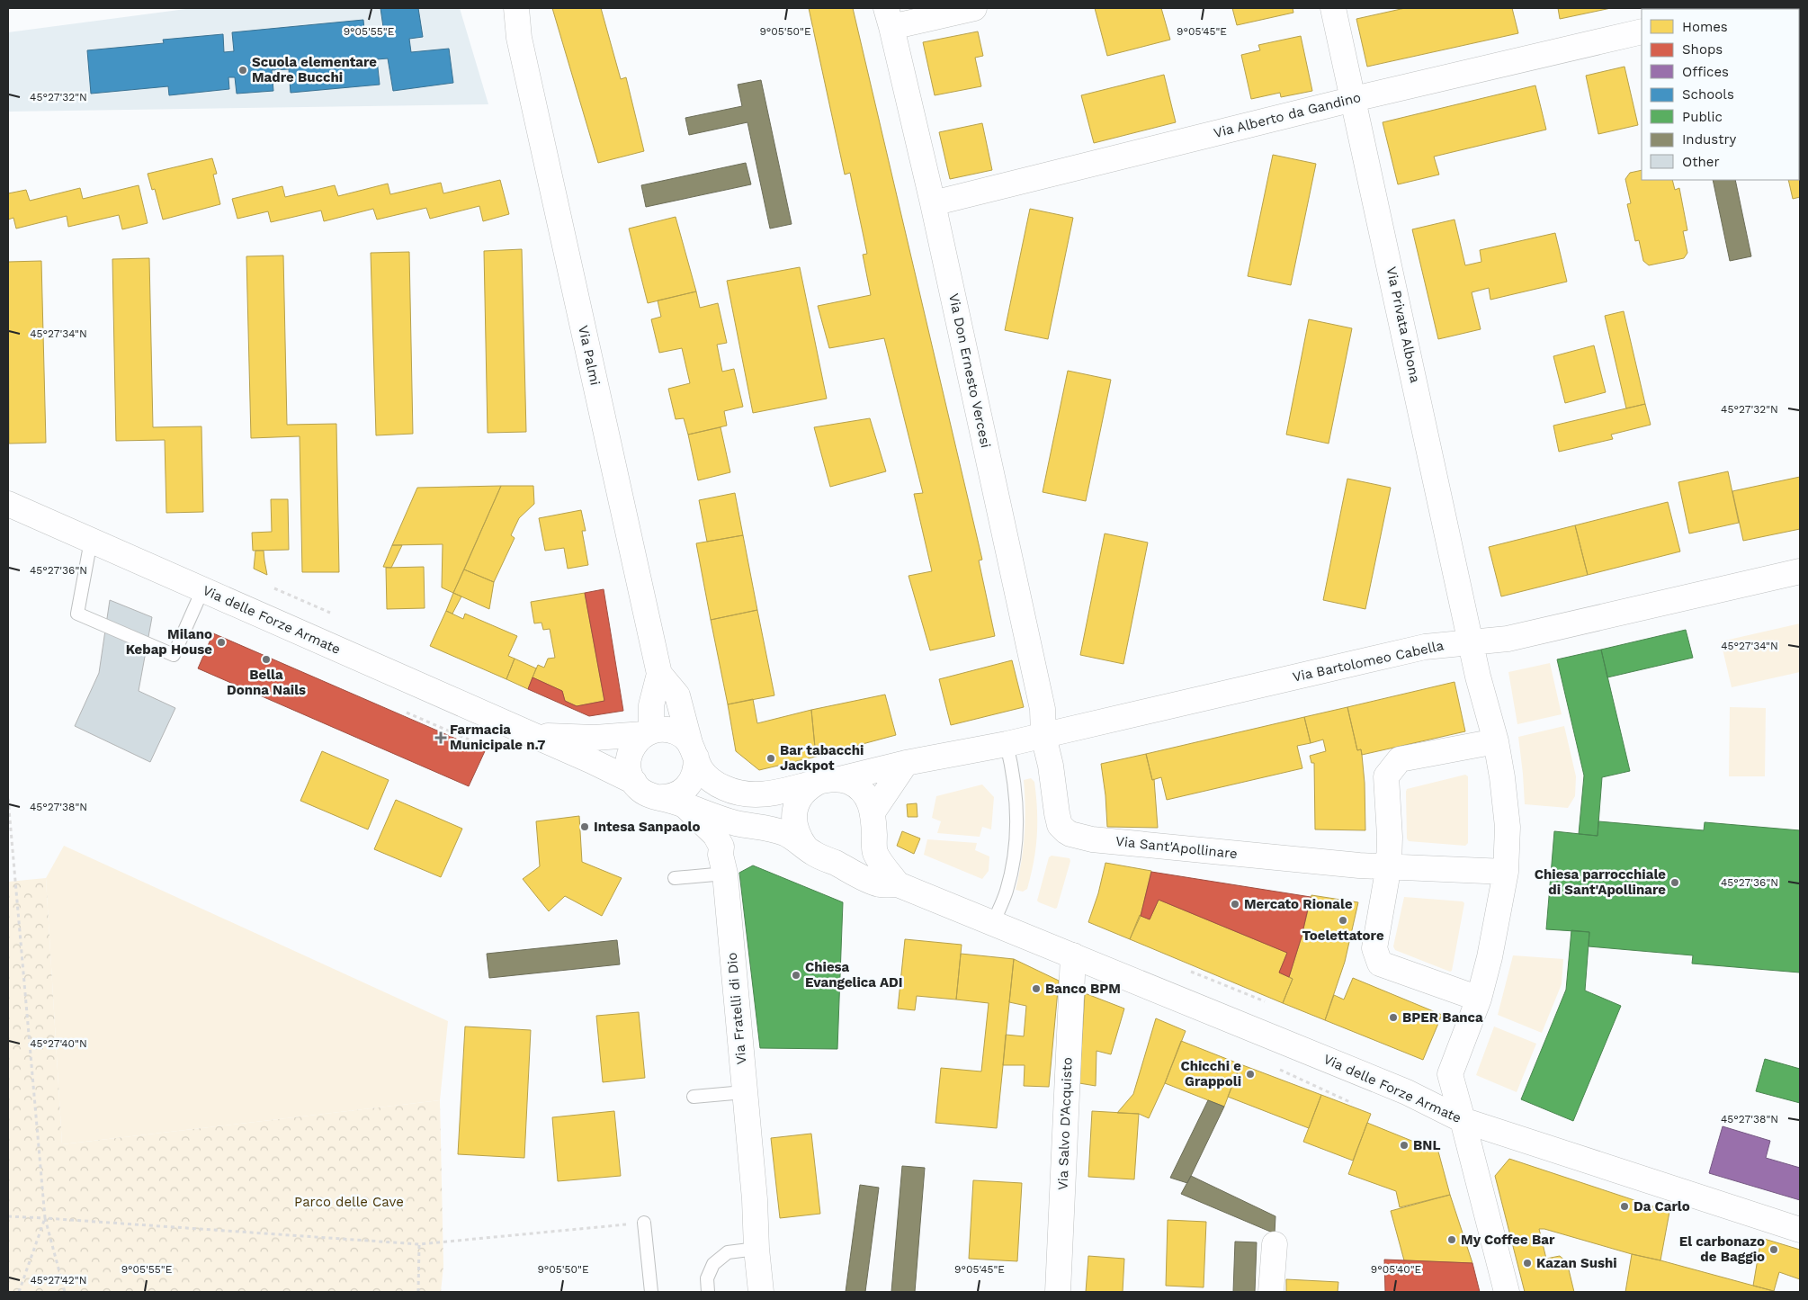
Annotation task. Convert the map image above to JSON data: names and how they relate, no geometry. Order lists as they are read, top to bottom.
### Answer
{
  "streets": {
    "street": [
      "Via Alberto da Gandino",
      "Via Privata Albona",
      "Via Palmi",
      "Via Don Ernesto Vercesi",
      "Via delle Forze Armate",
      "Via Bartolomeo Cabella",
      "Via Sant'Apollinare",
      "Via Fratelli di Dio",
      "Via Salvo D'Acquisto"
    ]
  },
  "crossings": [
    ["Via Alberto da Gandino", "Via Privata Albona"],
    ["Via Alberto da Gandino", "Via Don Ernesto Vercesi"],
    ["Via Privata Albona", "Via delle Forze Armate"],
    ["Via Privata Albona", "Via Bartolomeo Cabella"],
    ["Via Privata Albona", "Via Sant'Apollinare"],
    ["Via Palmi", "Via delle Forze Armate"],
    ["Via Don Ernesto Vercesi", "Via delle Forze Armate"],
    ["Via Don Ernesto Vercesi", "Via Bartolomeo Cabella"],
    ["Via Don Ernesto Vercesi", "Via Sant'Apollinare"],
    ["Via delle Forze Armate", "Via Bartolomeo Cabella"],
    ["Via delle Forze Armate", "Via Sant'Apollinare"],
    ["Via delle Forze Armate", "Via Fratelli di Dio"],
    ["Via delle Forze Armate", "Via Salvo D'Acquisto"],
    ["Via Bartolomeo Cabella", "Via Sant'Apollinare"]
  ],
  "parks": ["Parco delle Cave"],
  "places": {
    "other": [
      "Scuola elementare Madre Bucchi",
      "Milano Kebap House",
      "Bella Donna Nails",
      "Bar tabacchi Jackpot",
      "Intesa Sanpaolo",
      "Chiesa parrocchiale di Sant'Apollinare",
      "Mercato Rionale",
      "Toelettatore",
      "Chiesa Evangelica ADI",
      "Banco BPM",
      "BPER Banca",
      "Chicchi e Grappoli",
      "BNL",
      "Da Carlo",
      "My Coffee Bar",
      "El carbonazo de Baggio",
      "Kazan Sushi"
    ],
    "health": ["Farmacia Municipale n.7"]
  },
  "legend": [
    "Homes",
    "Shops",
    "Offices",
    "Schools",
    "Public",
    "Industry",
    "Other"
  ],
  "coordinates": [
    "9°05'55\"E",
    "9°05'50\"E",
    "9°05'45\"E",
    "45°27'32\"N",
    "45°27'34\"N",
    "45°27'36\"N",
    "45°27'38\"N",
    "45°27'40\"N",
    "9°05'40\"E",
    "45°27'42\"N"
  ]
}
